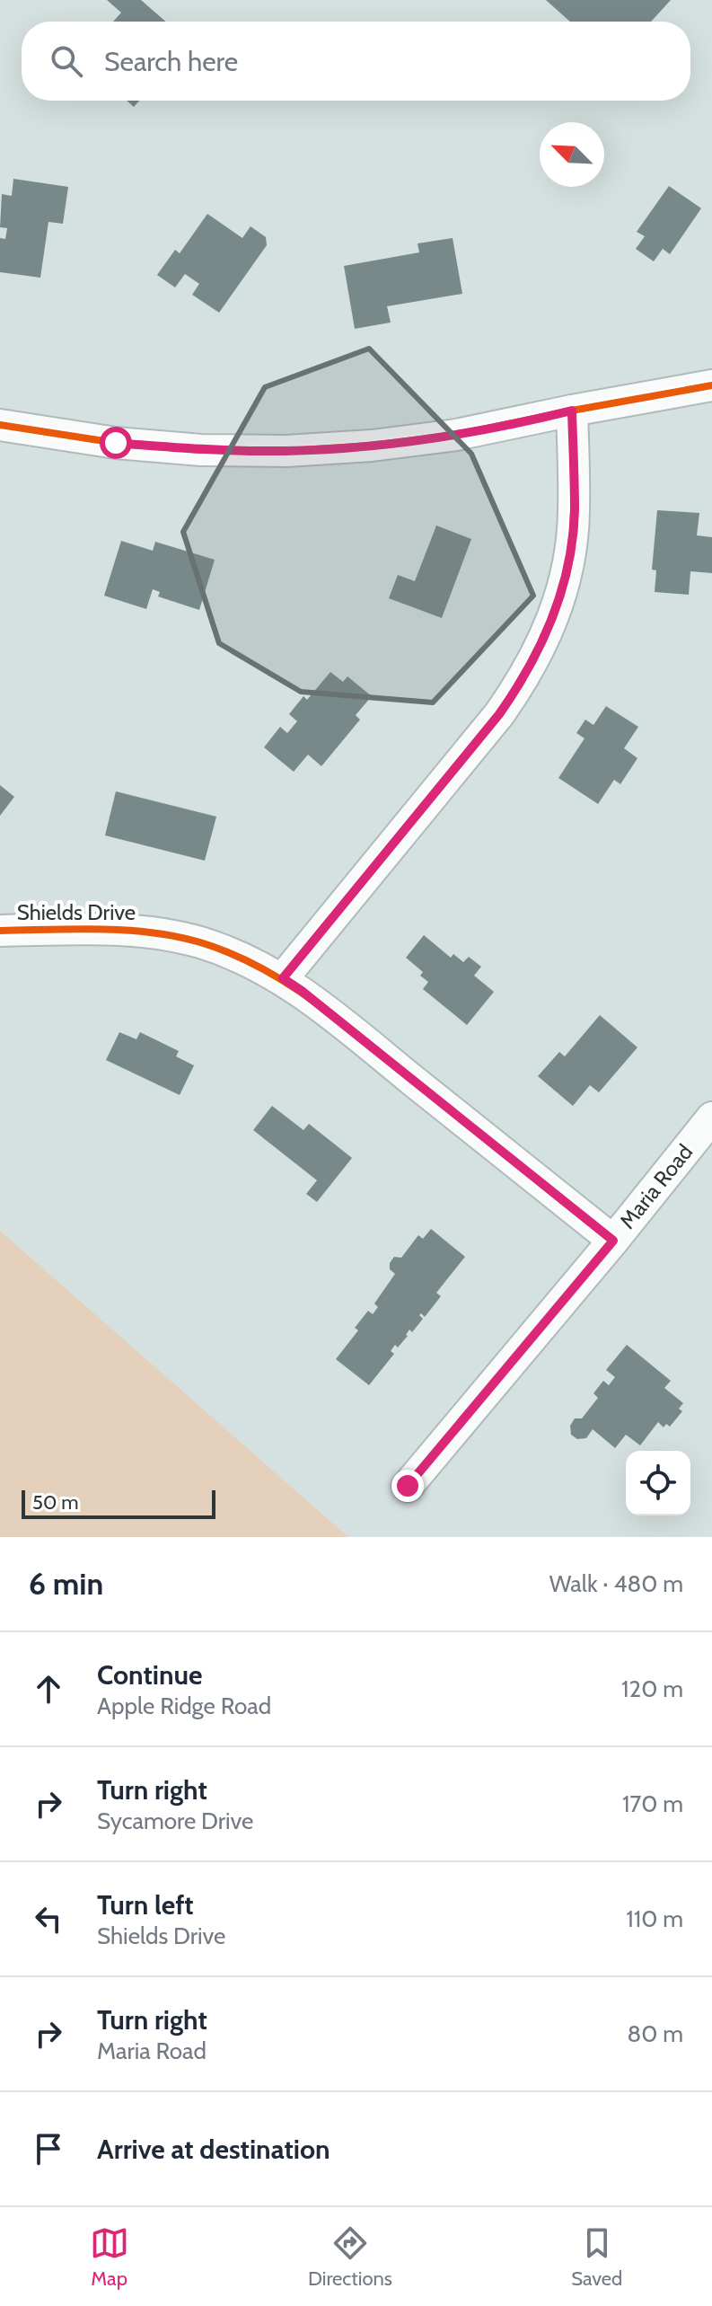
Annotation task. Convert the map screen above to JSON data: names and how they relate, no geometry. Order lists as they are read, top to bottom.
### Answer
{
  "streets": {
    "street": ["Shields Drive", "Maria Road"]
  },
  "crossings": [
    ["Shields Drive", "Maria Road"]
  ],
  "scale_bar": "50 m",
  "north": "top left",
  "page": {
    "search": "Search here",
    "scale": "50 m",
    "heading": ["6 min", "Walk · 480 m"],
    "list": [
      ["Continue", "Apple Ridge Road", "120 m"],
      ["Turn right", "Sycamore Drive", "170 m"],
      ["Turn left", "Shields Drive", "110 m"],
      ["Turn right", "Maria Road", "80 m"],
      "Arrive at destination"
    ],
    "nav": ["Map", "Directions", "Saved"]
  }
}
